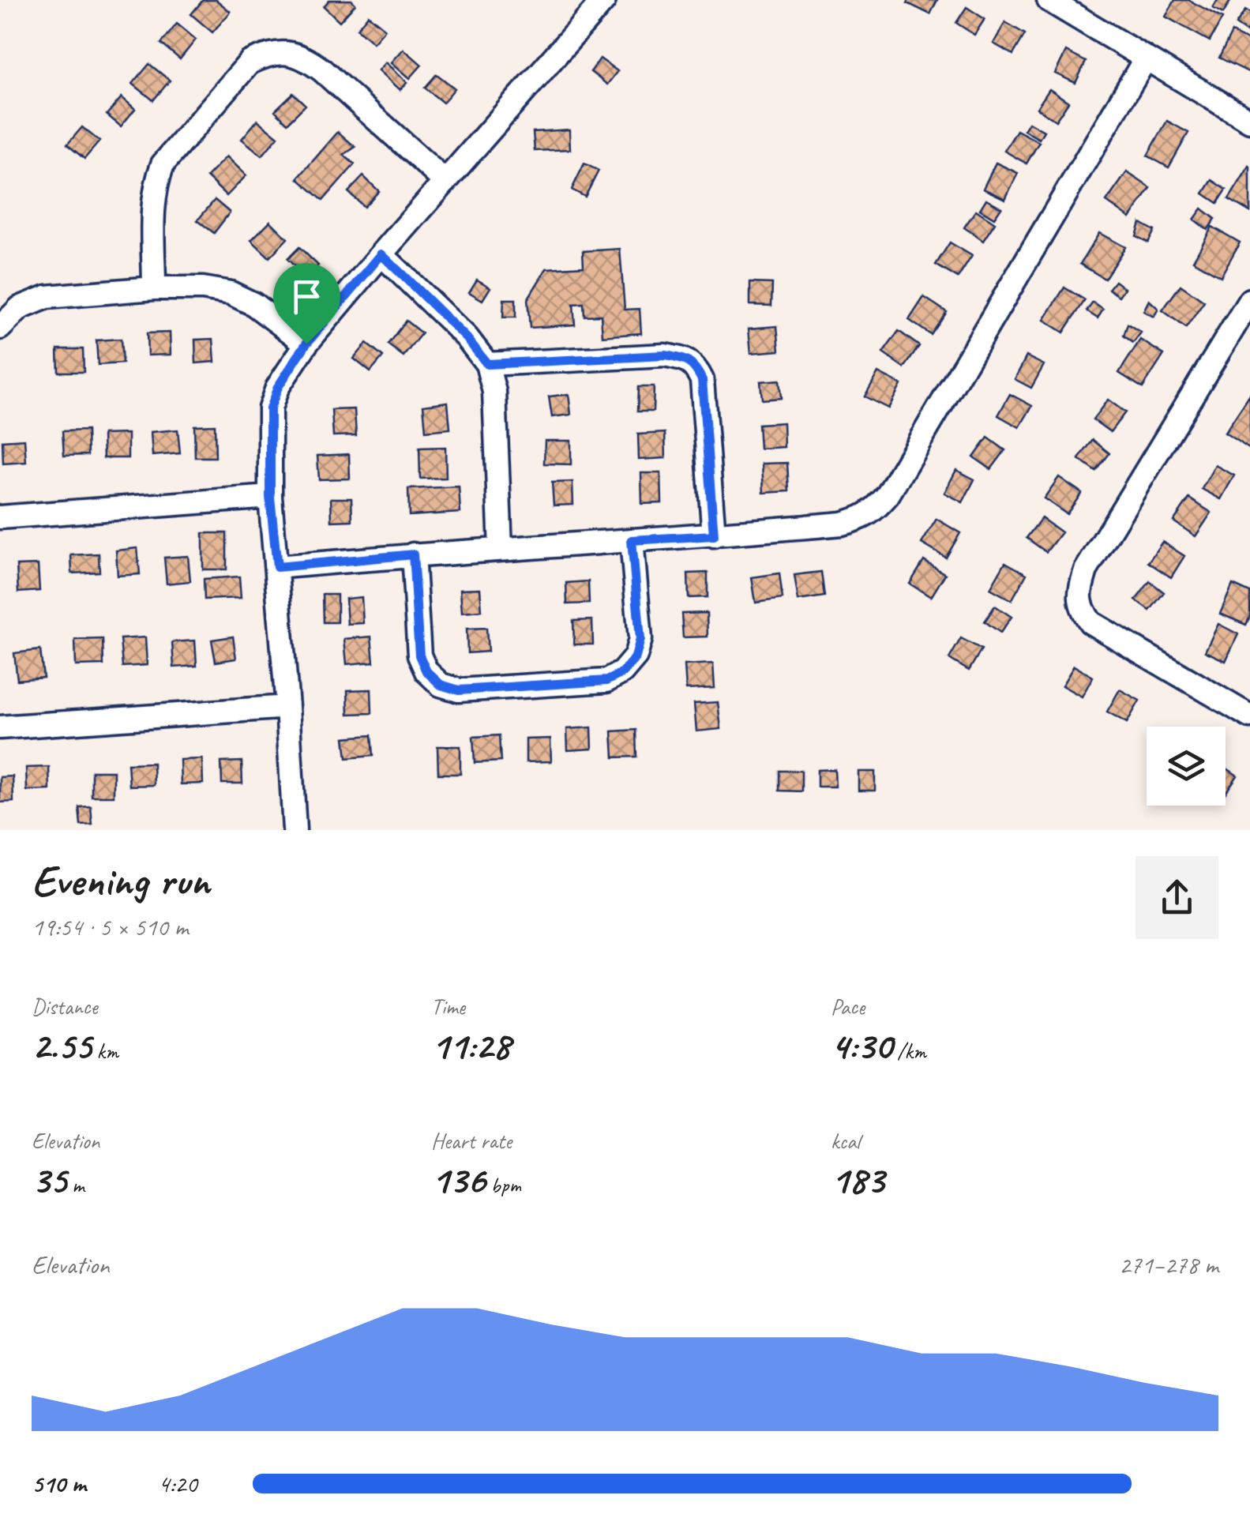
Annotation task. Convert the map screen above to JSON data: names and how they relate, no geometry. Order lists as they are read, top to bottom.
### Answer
{
  "page": {
    "heading": ["Evening run", "19:54 · 5 × 510 m"],
    "stats": [
      ["Distance", "2.55 km"],
      ["Time", "11:28"],
      ["Pace", "4:30 /km"],
      ["Elevation", "35 m"],
      ["Heart rate", "136 bpm"],
      ["kcal", "183"]
    ],
    "chart": ["Elevation", "271–278 m"],
    "list": [
      {
        "name": "510 m",
        "note": "4:20"
      }
    ]
  }
}
